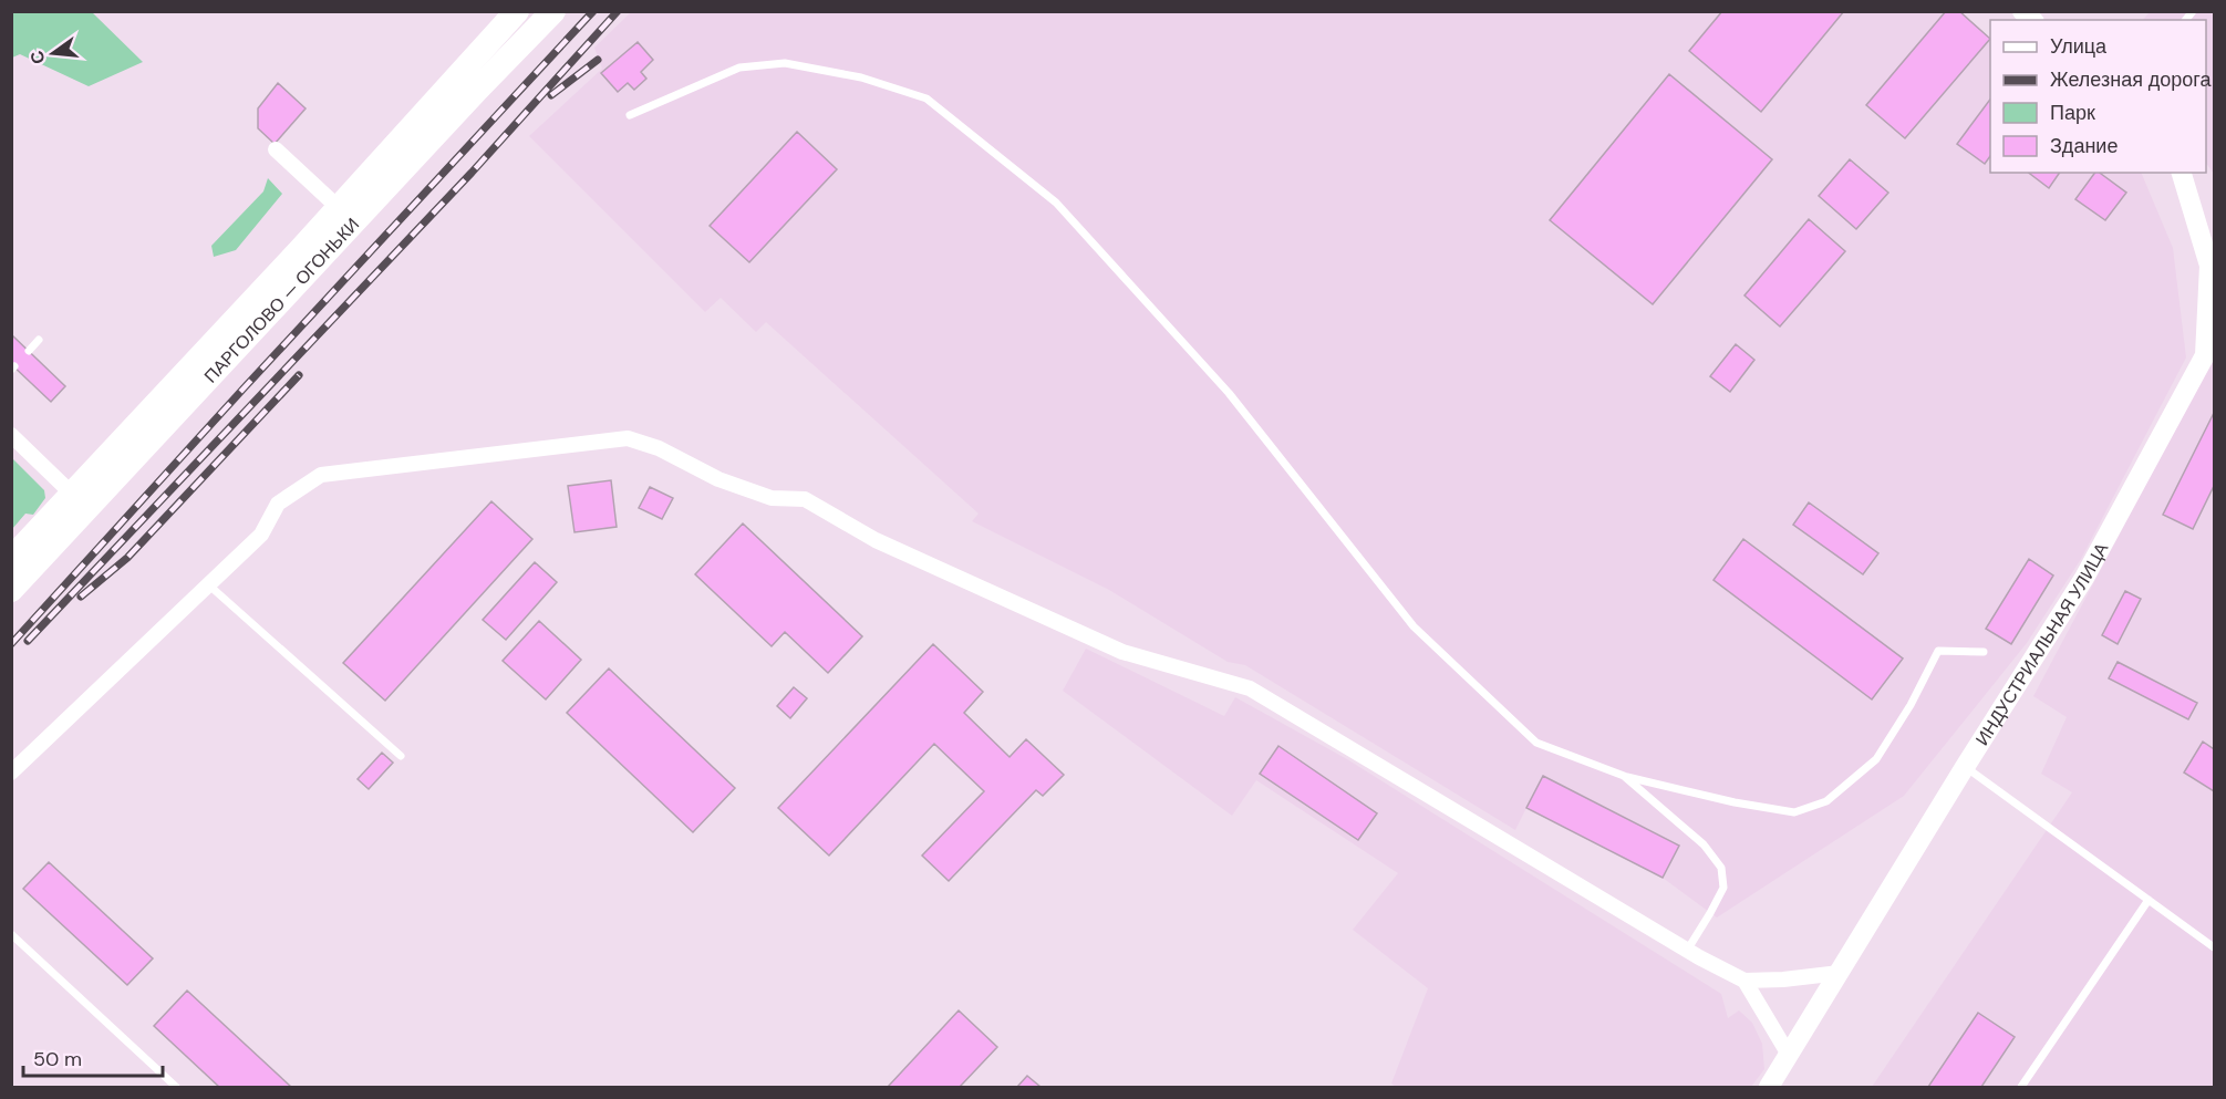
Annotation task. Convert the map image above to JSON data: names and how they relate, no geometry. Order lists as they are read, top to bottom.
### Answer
{
  "streets": {
    "main road": ["ПАРГОЛОВО — ОГОНЬКИ"],
    "street": ["ИНДУСТРИАЛЬНАЯ УЛИЦА"]
  },
  "legend": [
    "Улица",
    "Железная дорога",
    "Парк",
    "Здание"
  ],
  "scale_bar": "50 m",
  "north": "left"
}
